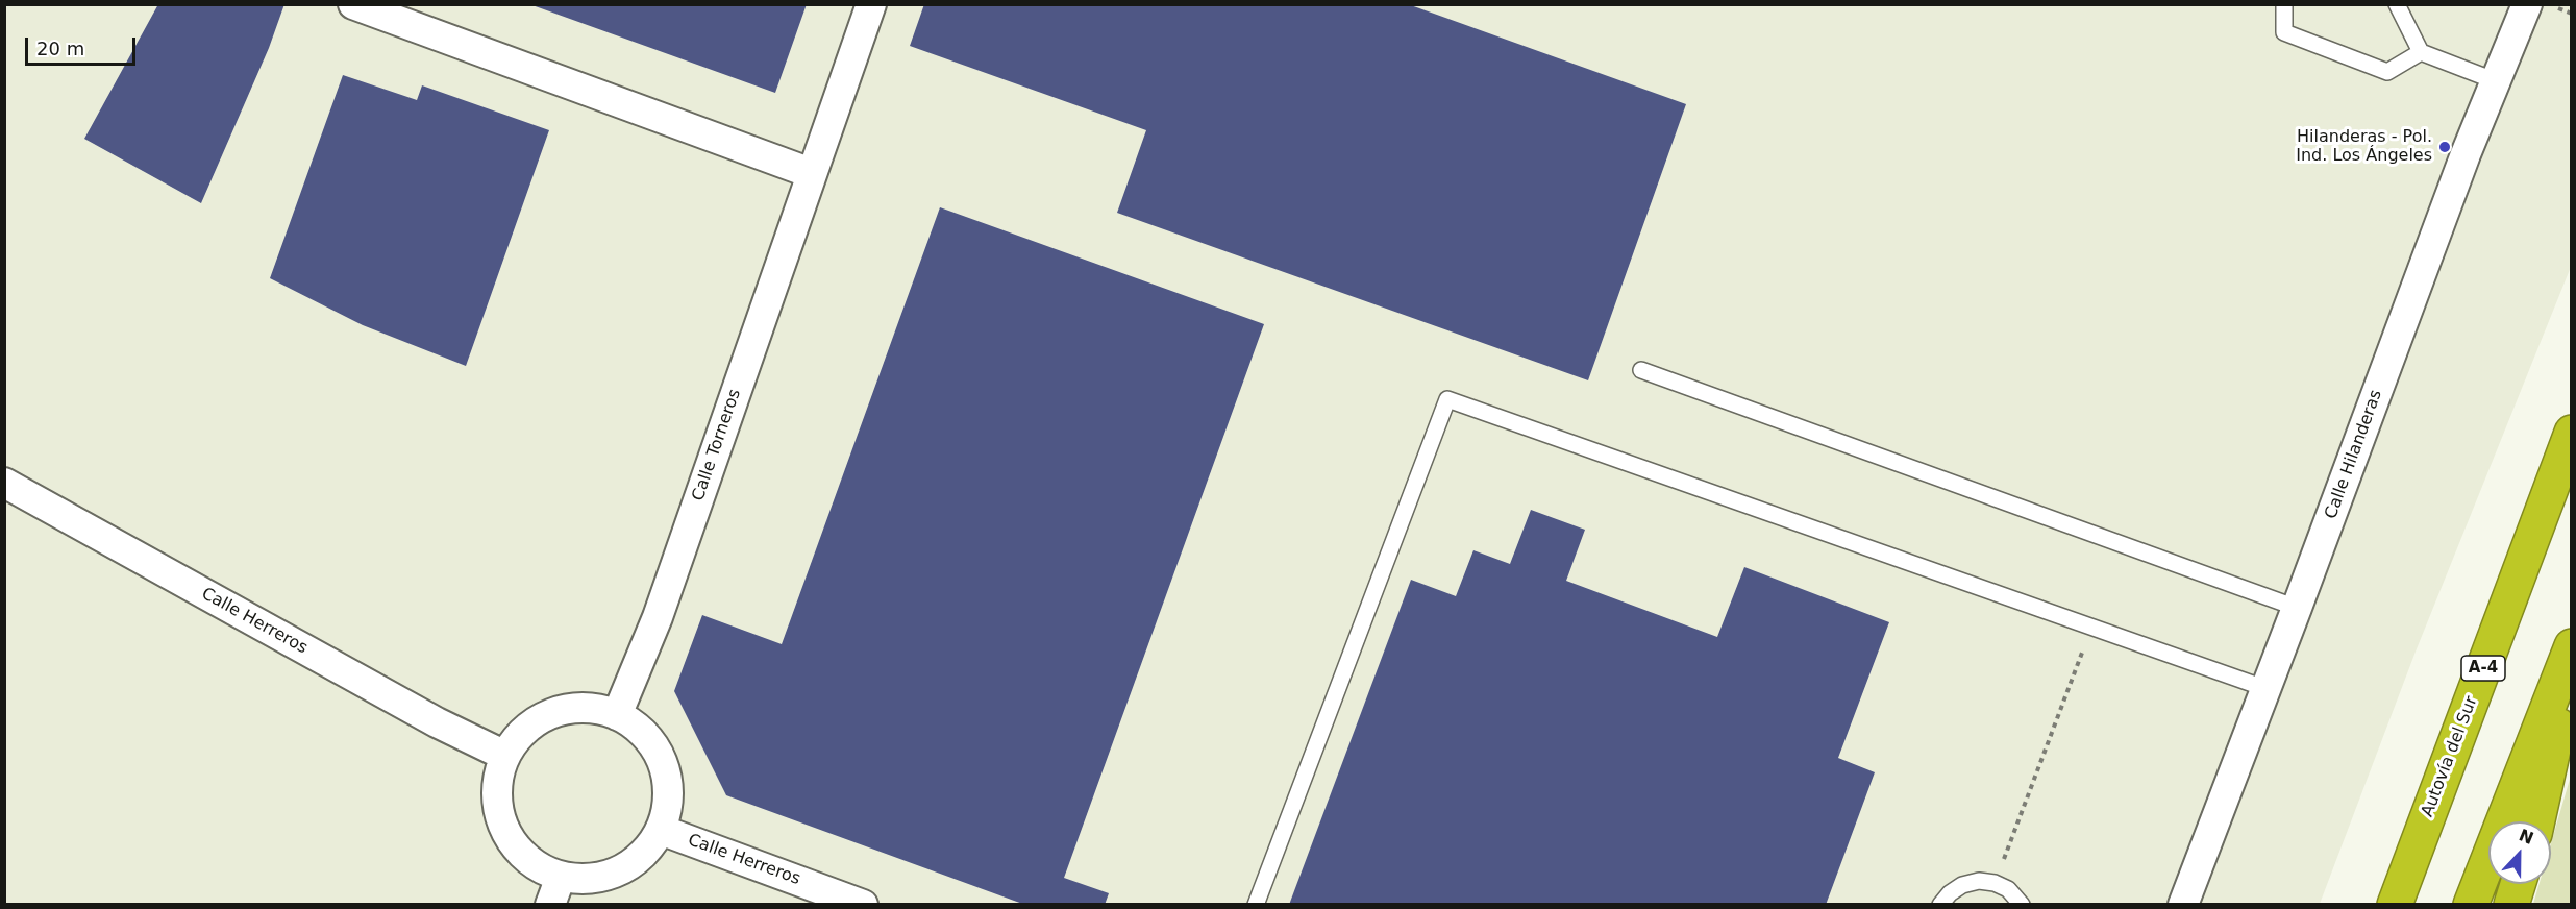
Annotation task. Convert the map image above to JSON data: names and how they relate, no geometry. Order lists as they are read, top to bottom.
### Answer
{
  "streets": {
    "highway": ["A-4", "Autovía del Sur"],
    "street": ["Calle Torneros", "Calle Hilanderas", "Calle Herreros"]
  },
  "crossings": [
    ["Calle Torneros", "Calle Herreros"]
  ],
  "places": ["Hilanderas - Pol. Ind. Los Ángeles"],
  "scale_bar": "20 m",
  "north": "top"
}
